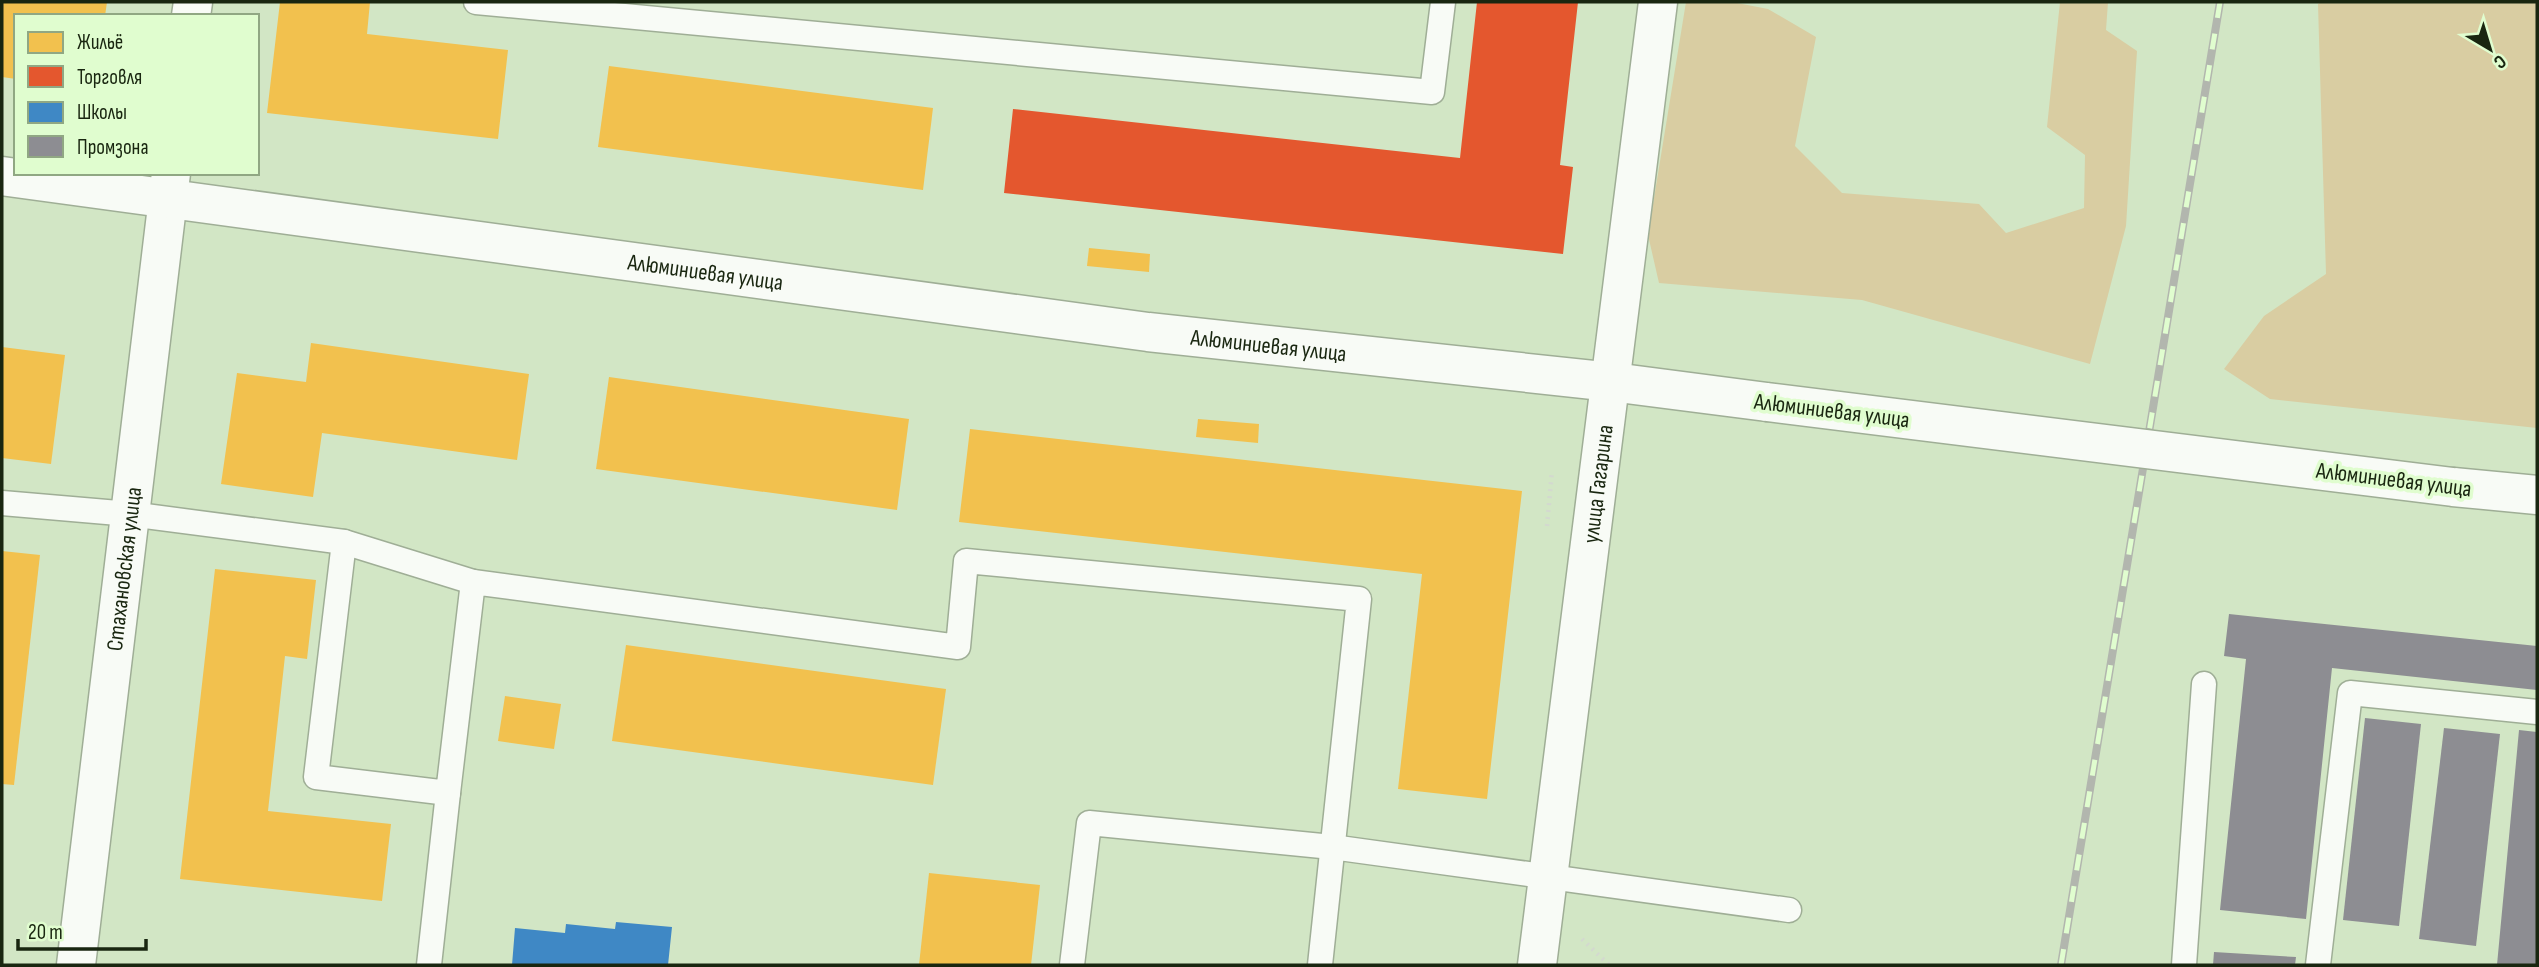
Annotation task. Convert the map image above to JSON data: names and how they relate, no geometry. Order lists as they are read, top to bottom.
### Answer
{
  "streets": {
    "main road": ["Алюминиевая улица", "улица Гагарина", "Стахановская улица"]
  },
  "crossings": [
    ["Алюминиевая улица", "улица Гагарина"],
    ["Алюминиевая улица", "Стахановская улица"]
  ],
  "legend": [
    "Жильё",
    "Торговля",
    "Школы",
    "Промзона"
  ],
  "scale_bar": "20 m",
  "north": "bottom right"
}
